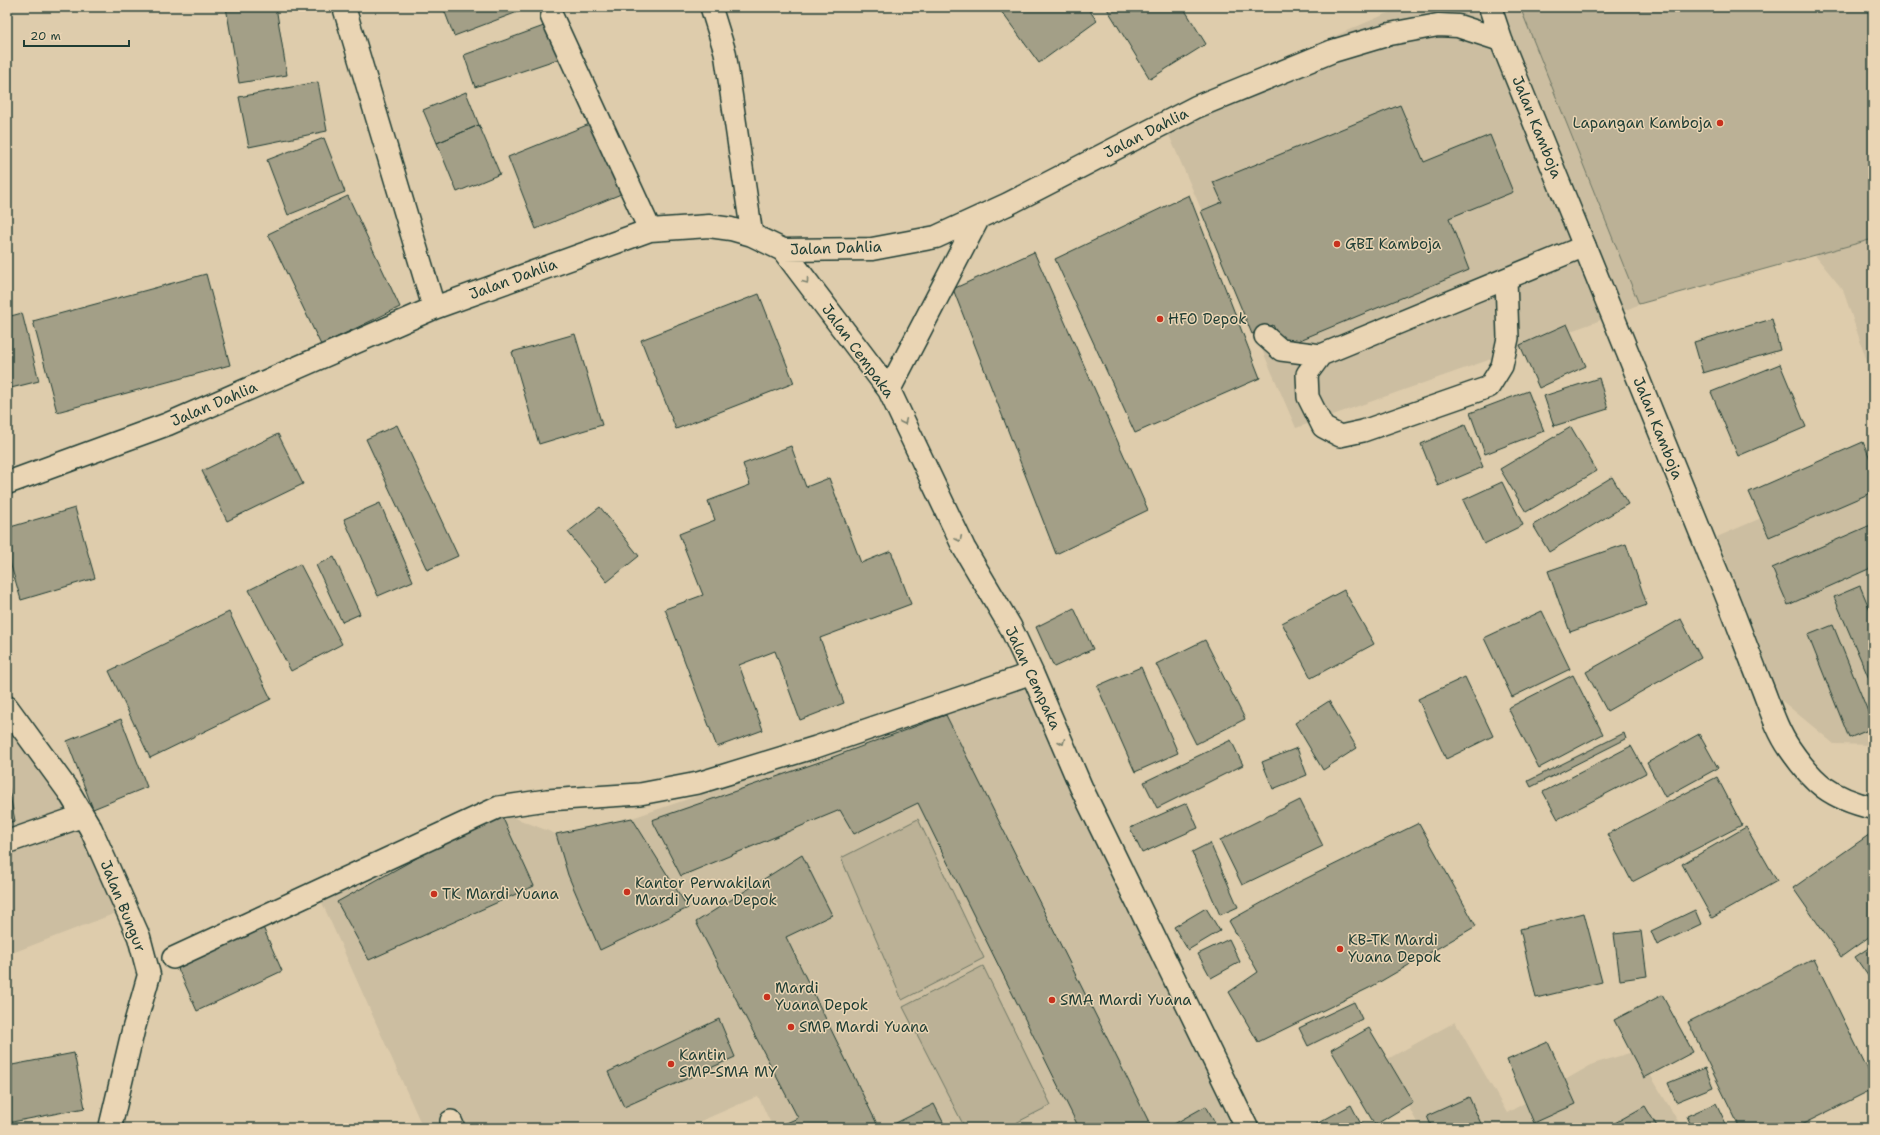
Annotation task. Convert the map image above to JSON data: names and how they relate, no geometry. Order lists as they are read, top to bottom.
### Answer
{
  "streets": {
    "street": [
      "Jalan Kamboja",
      "Jalan Dahlia",
      "Jalan Cempaka",
      "Jalan Bungur"
    ]
  },
  "crossings": [
    ["Jalan Kamboja", "Jalan Dahlia"],
    ["Jalan Dahlia", "Jalan Cempaka"]
  ],
  "one_way": ["Jalan Cempaka"],
  "places": [
    "Lapangan Kamboja",
    "GBI Kamboja",
    "HFO Depok",
    "Kantor Perwakilan Mardi Yuana Depok",
    "TK Mardi Yuana",
    "KB-TK Mardi Yuana Depok",
    "Mardi Yuana Depok",
    "SMA Mardi Yuana",
    "SMP Mardi Yuana",
    "Kantin SMP-SMA MY"
  ],
  "scale_bar": "20 m"
}
